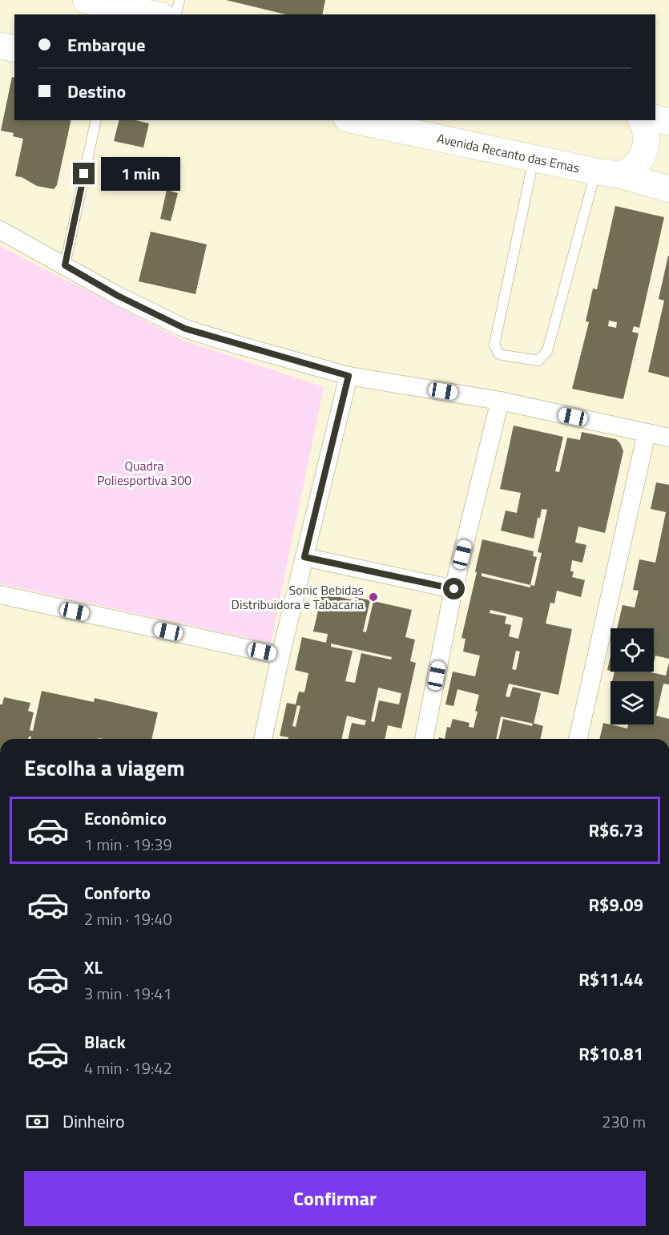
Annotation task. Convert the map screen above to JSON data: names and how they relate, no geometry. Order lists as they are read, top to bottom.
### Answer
{
  "streets": {
    "main road": ["Avenida Recanto das Emas"]
  },
  "parks": ["Quadra Poliesportiva 300"],
  "places": ["Sonic Bebidas Distribuidora e Tabacaria"],
  "page": {
    "banner": ["Embarque", "Destino"],
    "bubble": "1 min",
    "heading": "Escolha a viagem",
    "list": [
      {
        "name": "Econômico",
        "note": "1 min · 19:39",
        "value": "R$6.73"
      },
      {
        "name": "Conforto",
        "note": "2 min · 19:40",
        "value": "R$9.09"
      },
      {
        "name": "XL",
        "note": "3 min · 19:41",
        "value": "R$11.44"
      },
      {
        "name": "Black",
        "note": "4 min · 19:42",
        "value": "R$10.81"
      }
    ],
    "pay": ["Dinheiro", "230 m"],
    "buttons": "Confirmar"
  }
}
